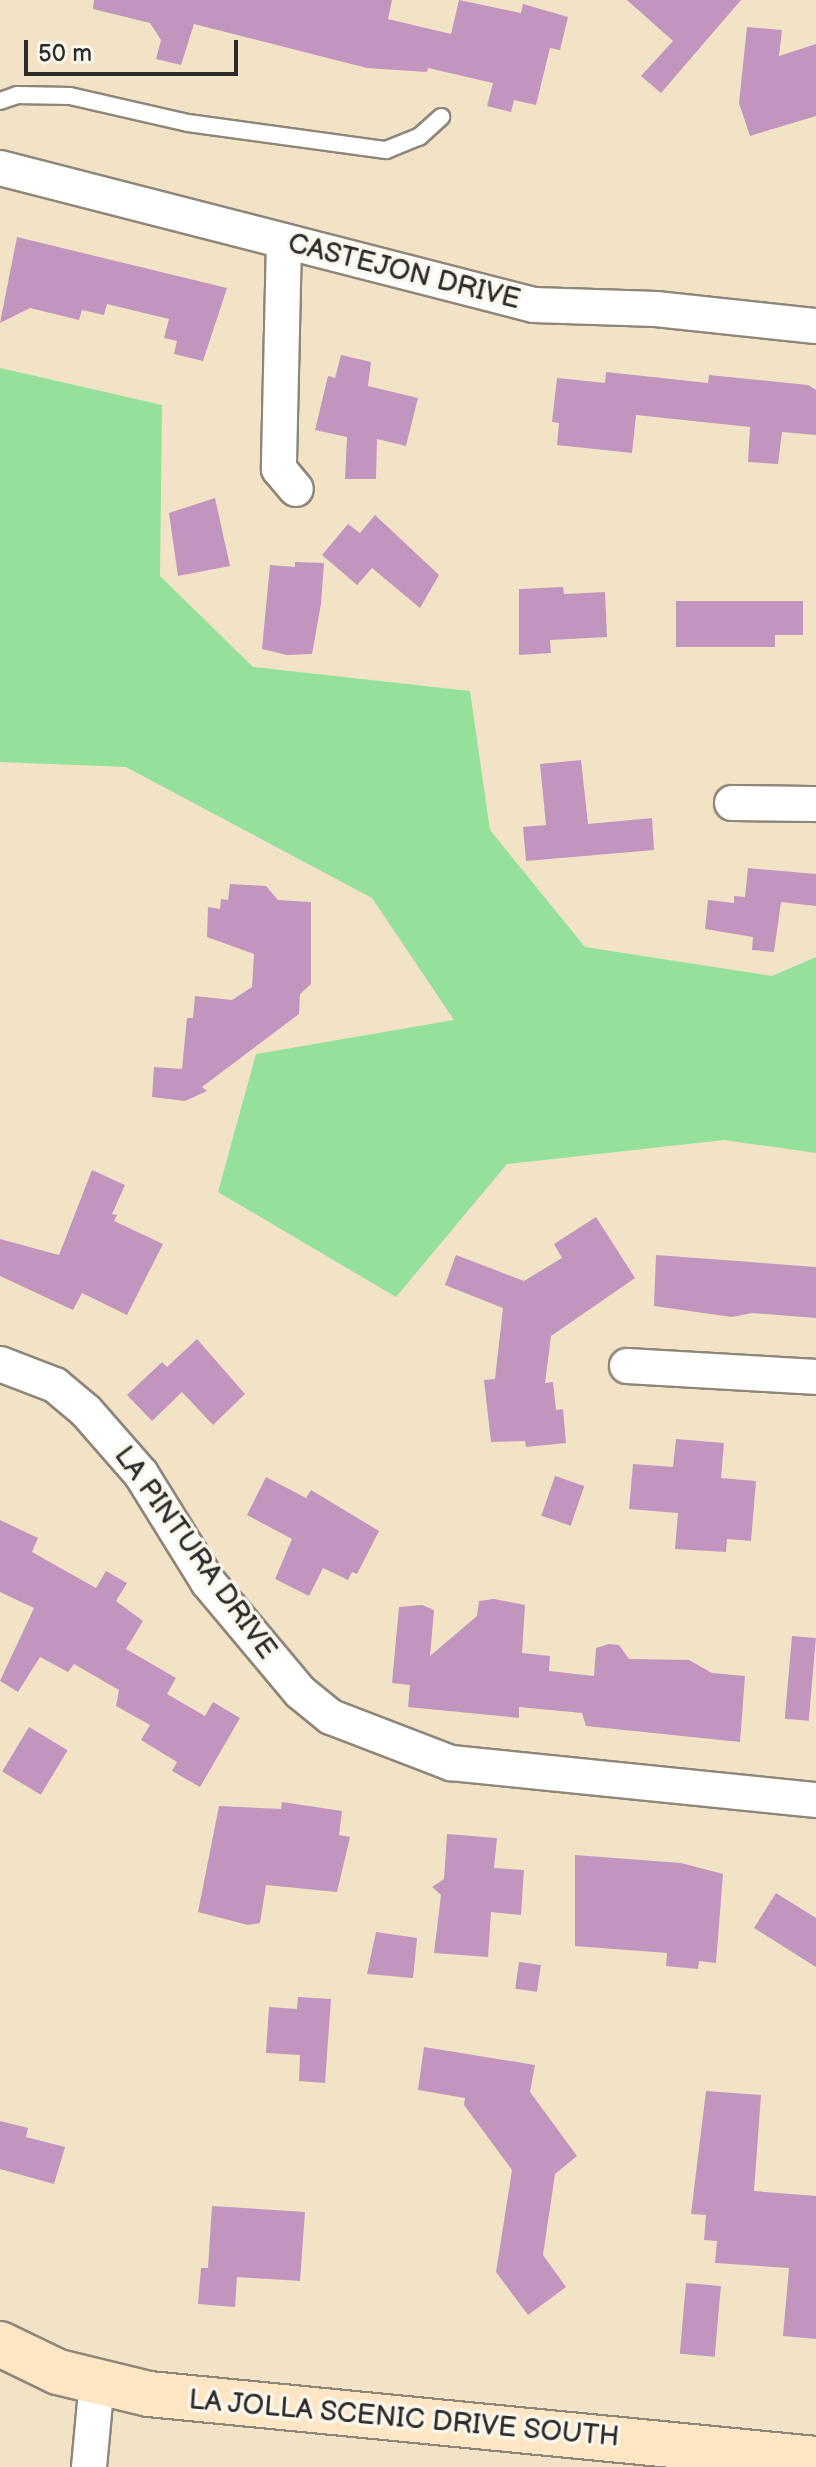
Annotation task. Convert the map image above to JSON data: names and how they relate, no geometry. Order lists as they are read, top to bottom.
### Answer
{
  "streets": {
    "street": ["CASTEJON DRIVE", "LA PINTURA DRIVE", "LA JOLLA SCENIC DRIVE SOUTH"]
  },
  "scale_bar": "50 m"
}
